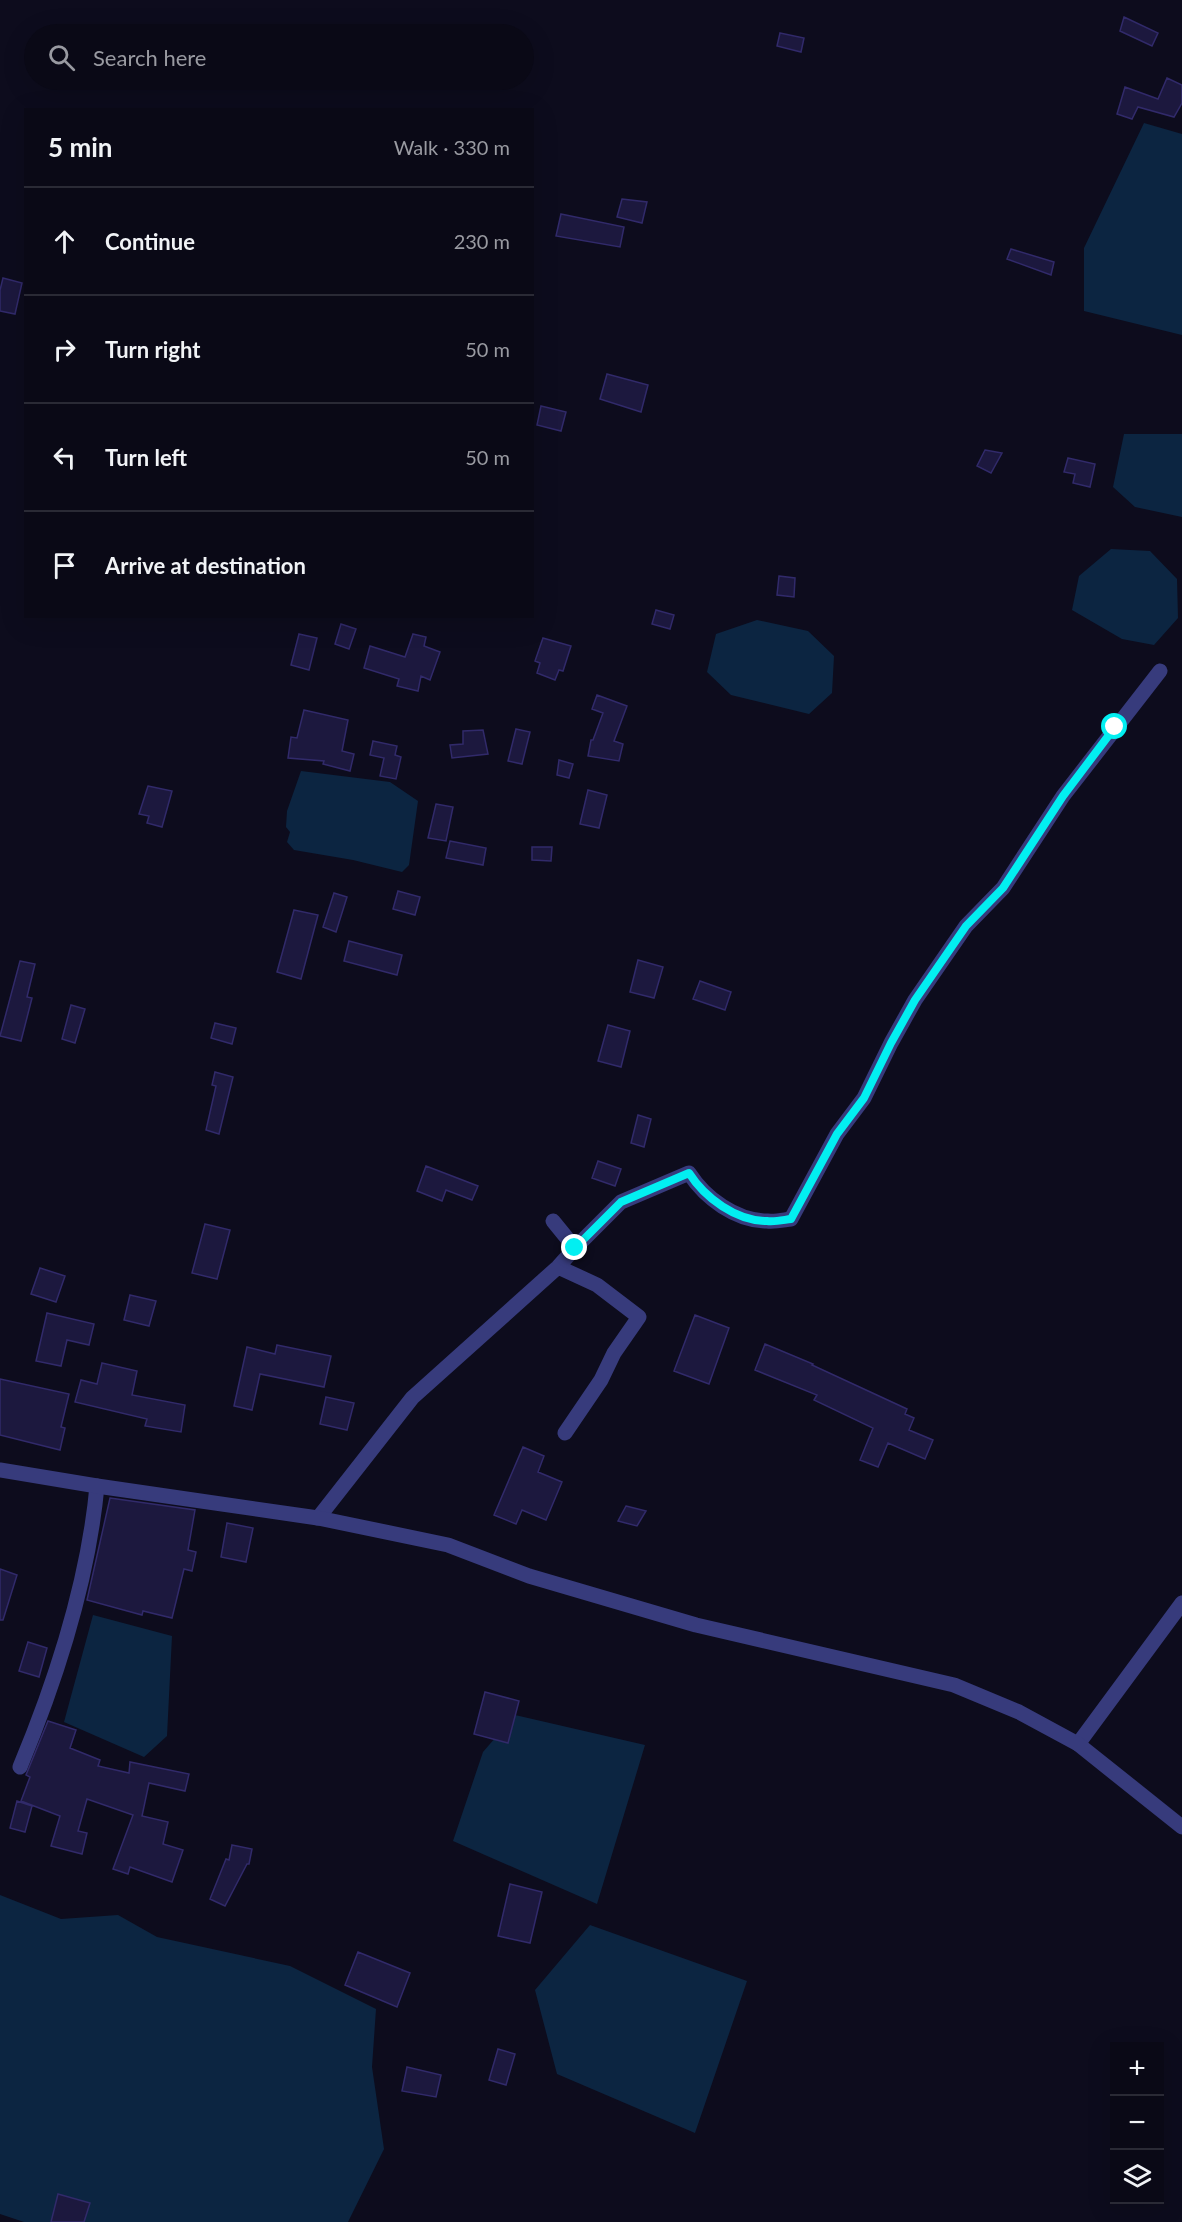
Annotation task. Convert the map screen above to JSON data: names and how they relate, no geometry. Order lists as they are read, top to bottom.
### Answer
{
  "page": {
    "search": "Search here",
    "heading": ["5 min", "Walk · 330 m"],
    "list": [
      ["Continue", "230 m"],
      ["Turn right", "50 m"],
      ["Turn left", "50 m"],
      "Arrive at destination"
    ],
    "map_buttons": ["+", "−"]
  }
}
